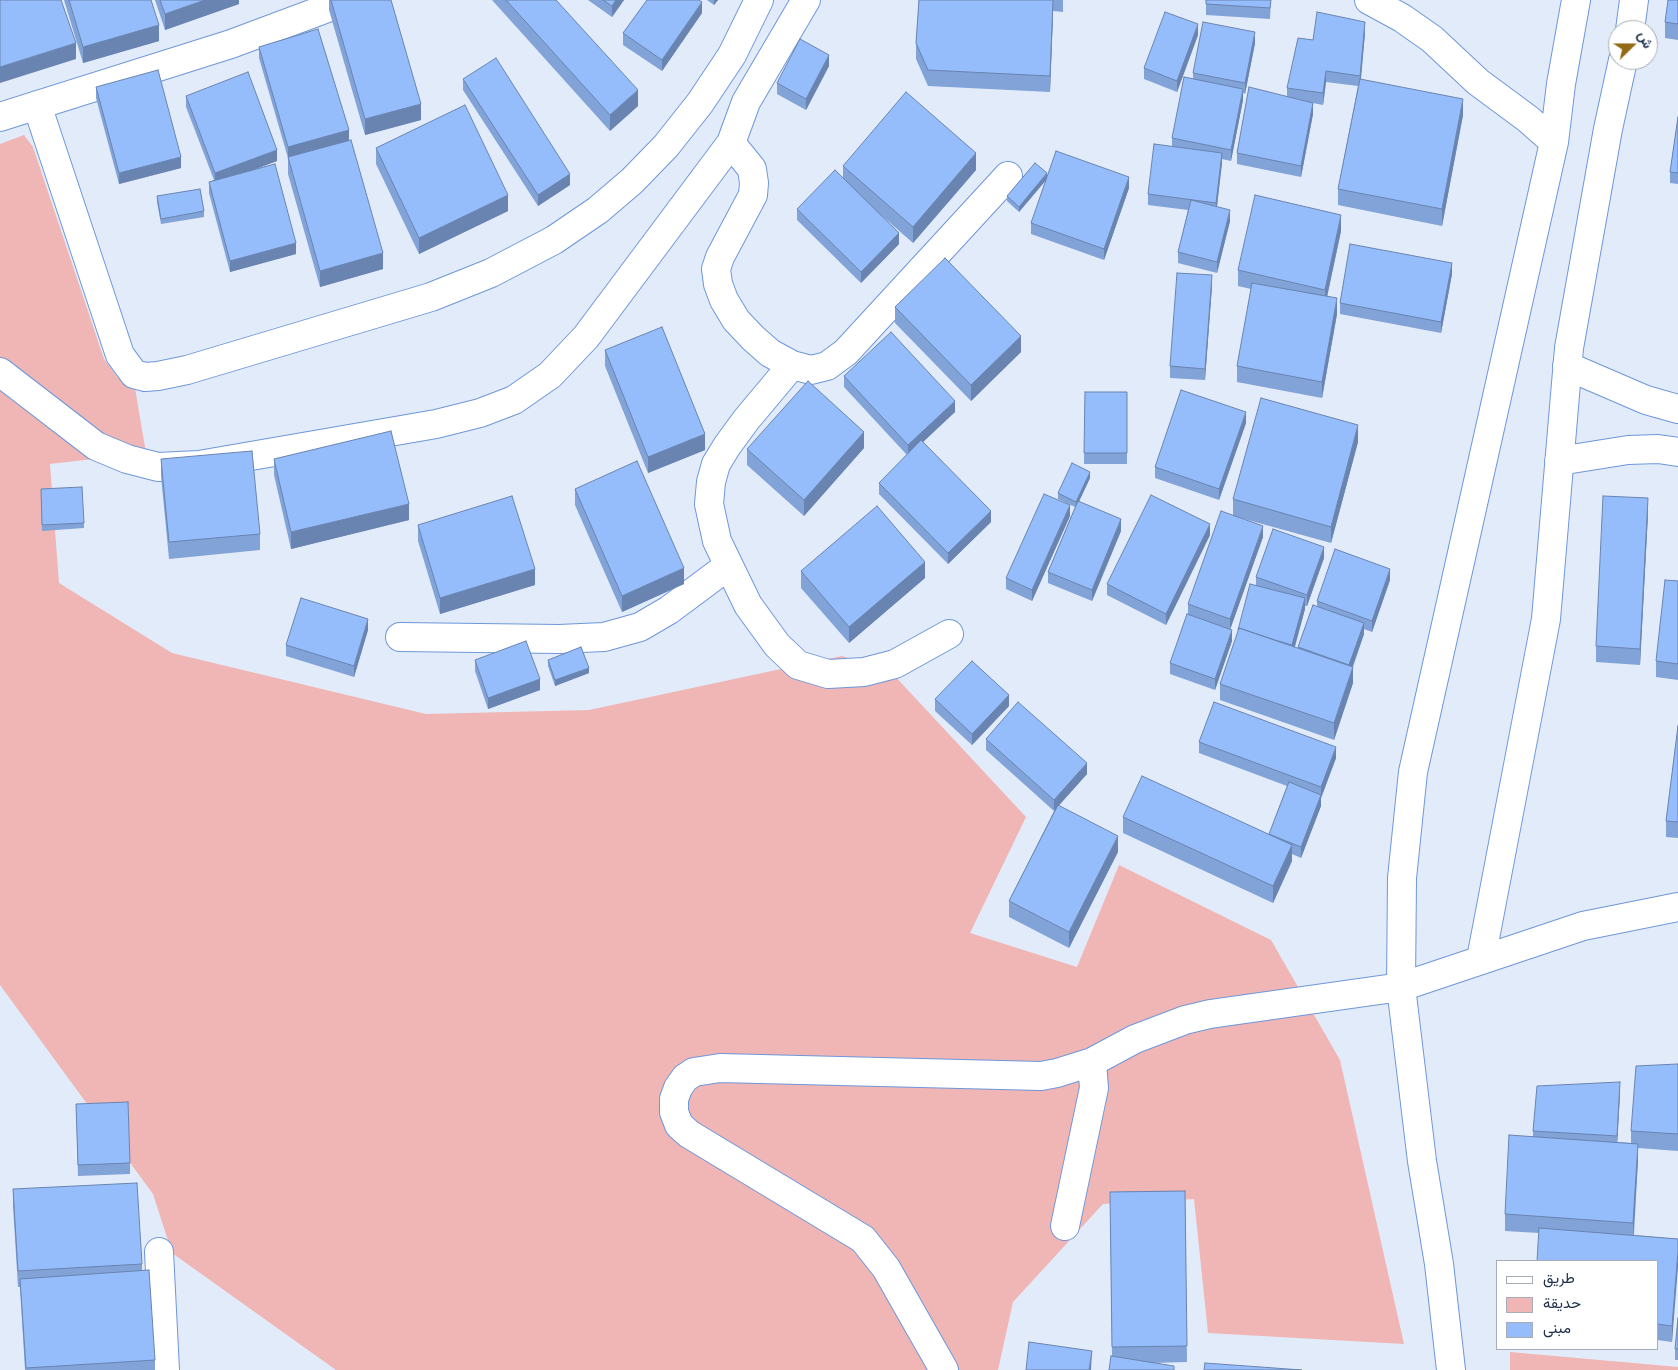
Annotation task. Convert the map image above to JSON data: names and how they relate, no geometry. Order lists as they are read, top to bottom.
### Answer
{
  "legend": ["طريق", "حديقة", "مبنى"],
  "north": "right"
}
